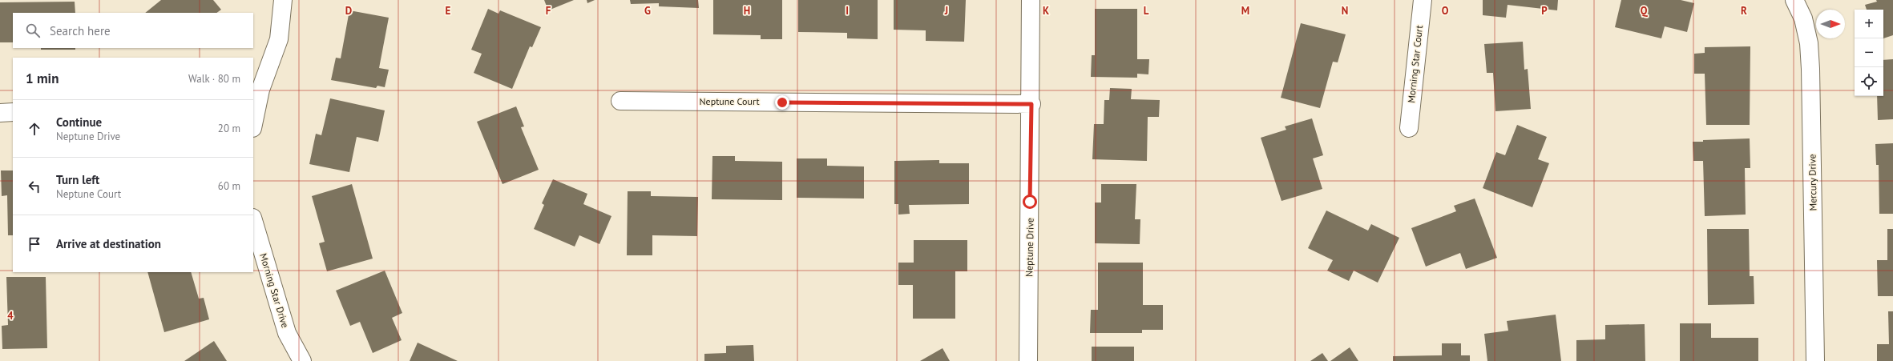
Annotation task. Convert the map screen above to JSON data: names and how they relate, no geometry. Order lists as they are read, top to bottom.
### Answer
{
  "streets": {
    "street": [
      "Morning Star Court",
      "Neptune Court",
      "Mercury Drive",
      "Neptune Drive",
      "Morning Star Drive"
    ]
  },
  "crossings": [
    ["Neptune Court", "Neptune Drive"]
  ],
  "north": "right",
  "page": {
    "map_buttons": ["+", "−"],
    "search": "Search here",
    "heading": ["1 min", "Walk · 80 m"],
    "list": [
      ["Continue", "Neptune Drive", "20 m"],
      ["Turn left", "Neptune Court", "60 m"],
      "Arrive at destination"
    ]
  },
  "grid": {
    "columns": [
      "D",
      "E",
      "F",
      "G",
      "H",
      "I",
      "J",
      "K",
      "L",
      "M",
      "N",
      "O",
      "P",
      "Q",
      "R"
    ],
    "rows": ["4"]
  }
}
